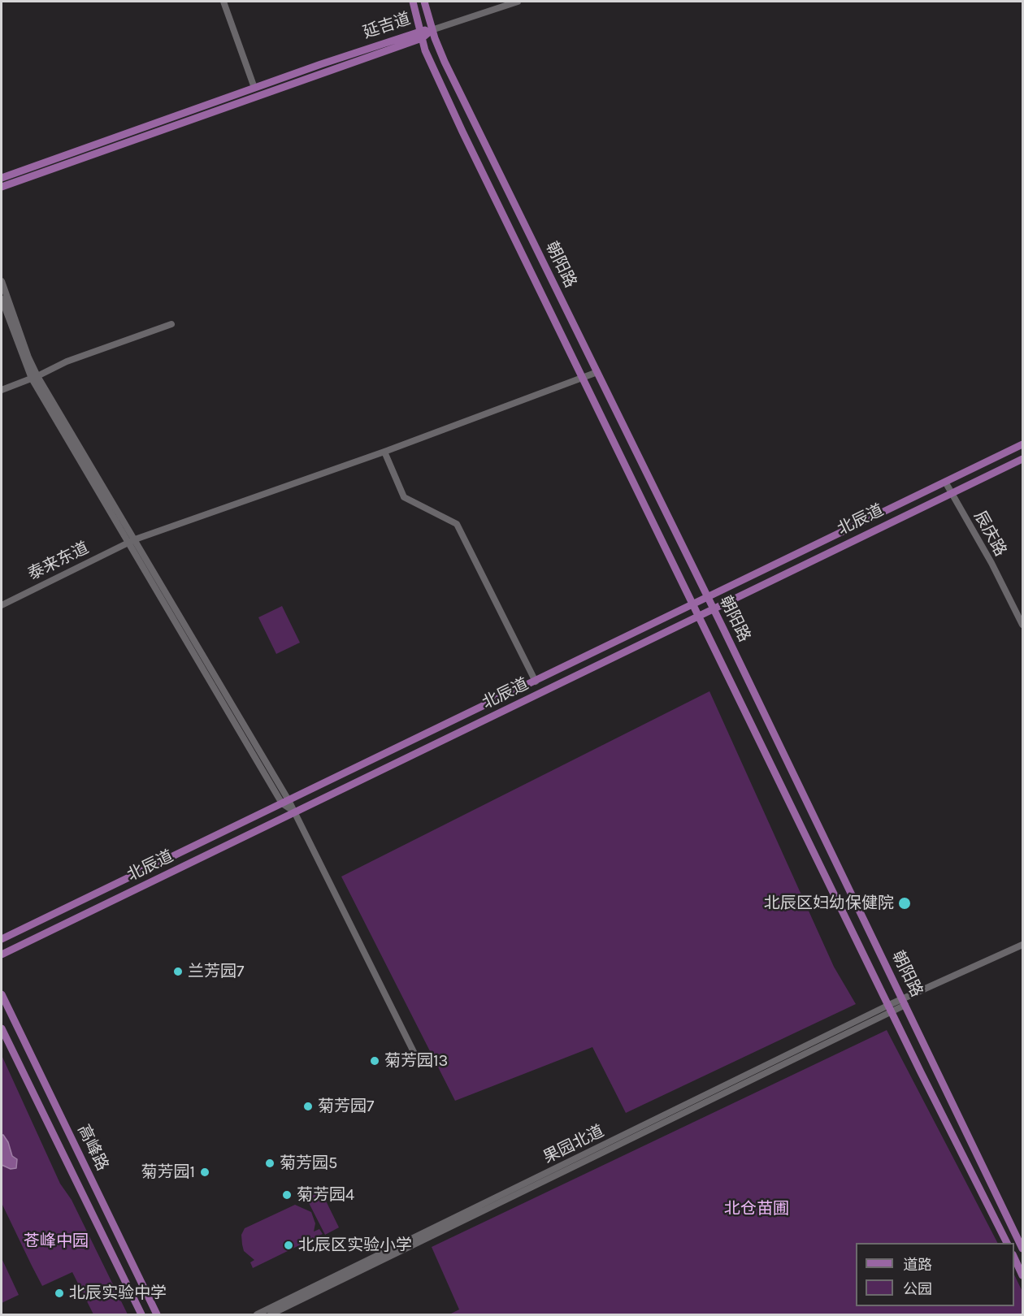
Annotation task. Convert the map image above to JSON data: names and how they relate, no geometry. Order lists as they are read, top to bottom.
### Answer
{
  "streets": {
    "main road": [
      "延吉道",
      "朝阳路",
      "北辰道",
      "高峰路"
    ],
    "street": ["辰庆路", "泰来东道", "果园北道"]
  },
  "crossings": [
    ["延吉道", "朝阳路"],
    ["朝阳路", "北辰道"],
    ["朝阳路", "泰来东道"],
    ["朝阳路", "果园北道"],
    ["北辰道", "辰庆路"]
  ],
  "parks": ["北仓苗圃", "苍峰中园"],
  "places": [
    "北辰区妇幼保健院",
    "兰芳园7",
    "菊芳园13",
    "菊芳园7",
    "菊芳园5",
    "菊芳园1",
    "菊芳园4",
    "北辰区实验小学",
    "北辰实验中学"
  ],
  "legend": ["道路", "公园"]
}
